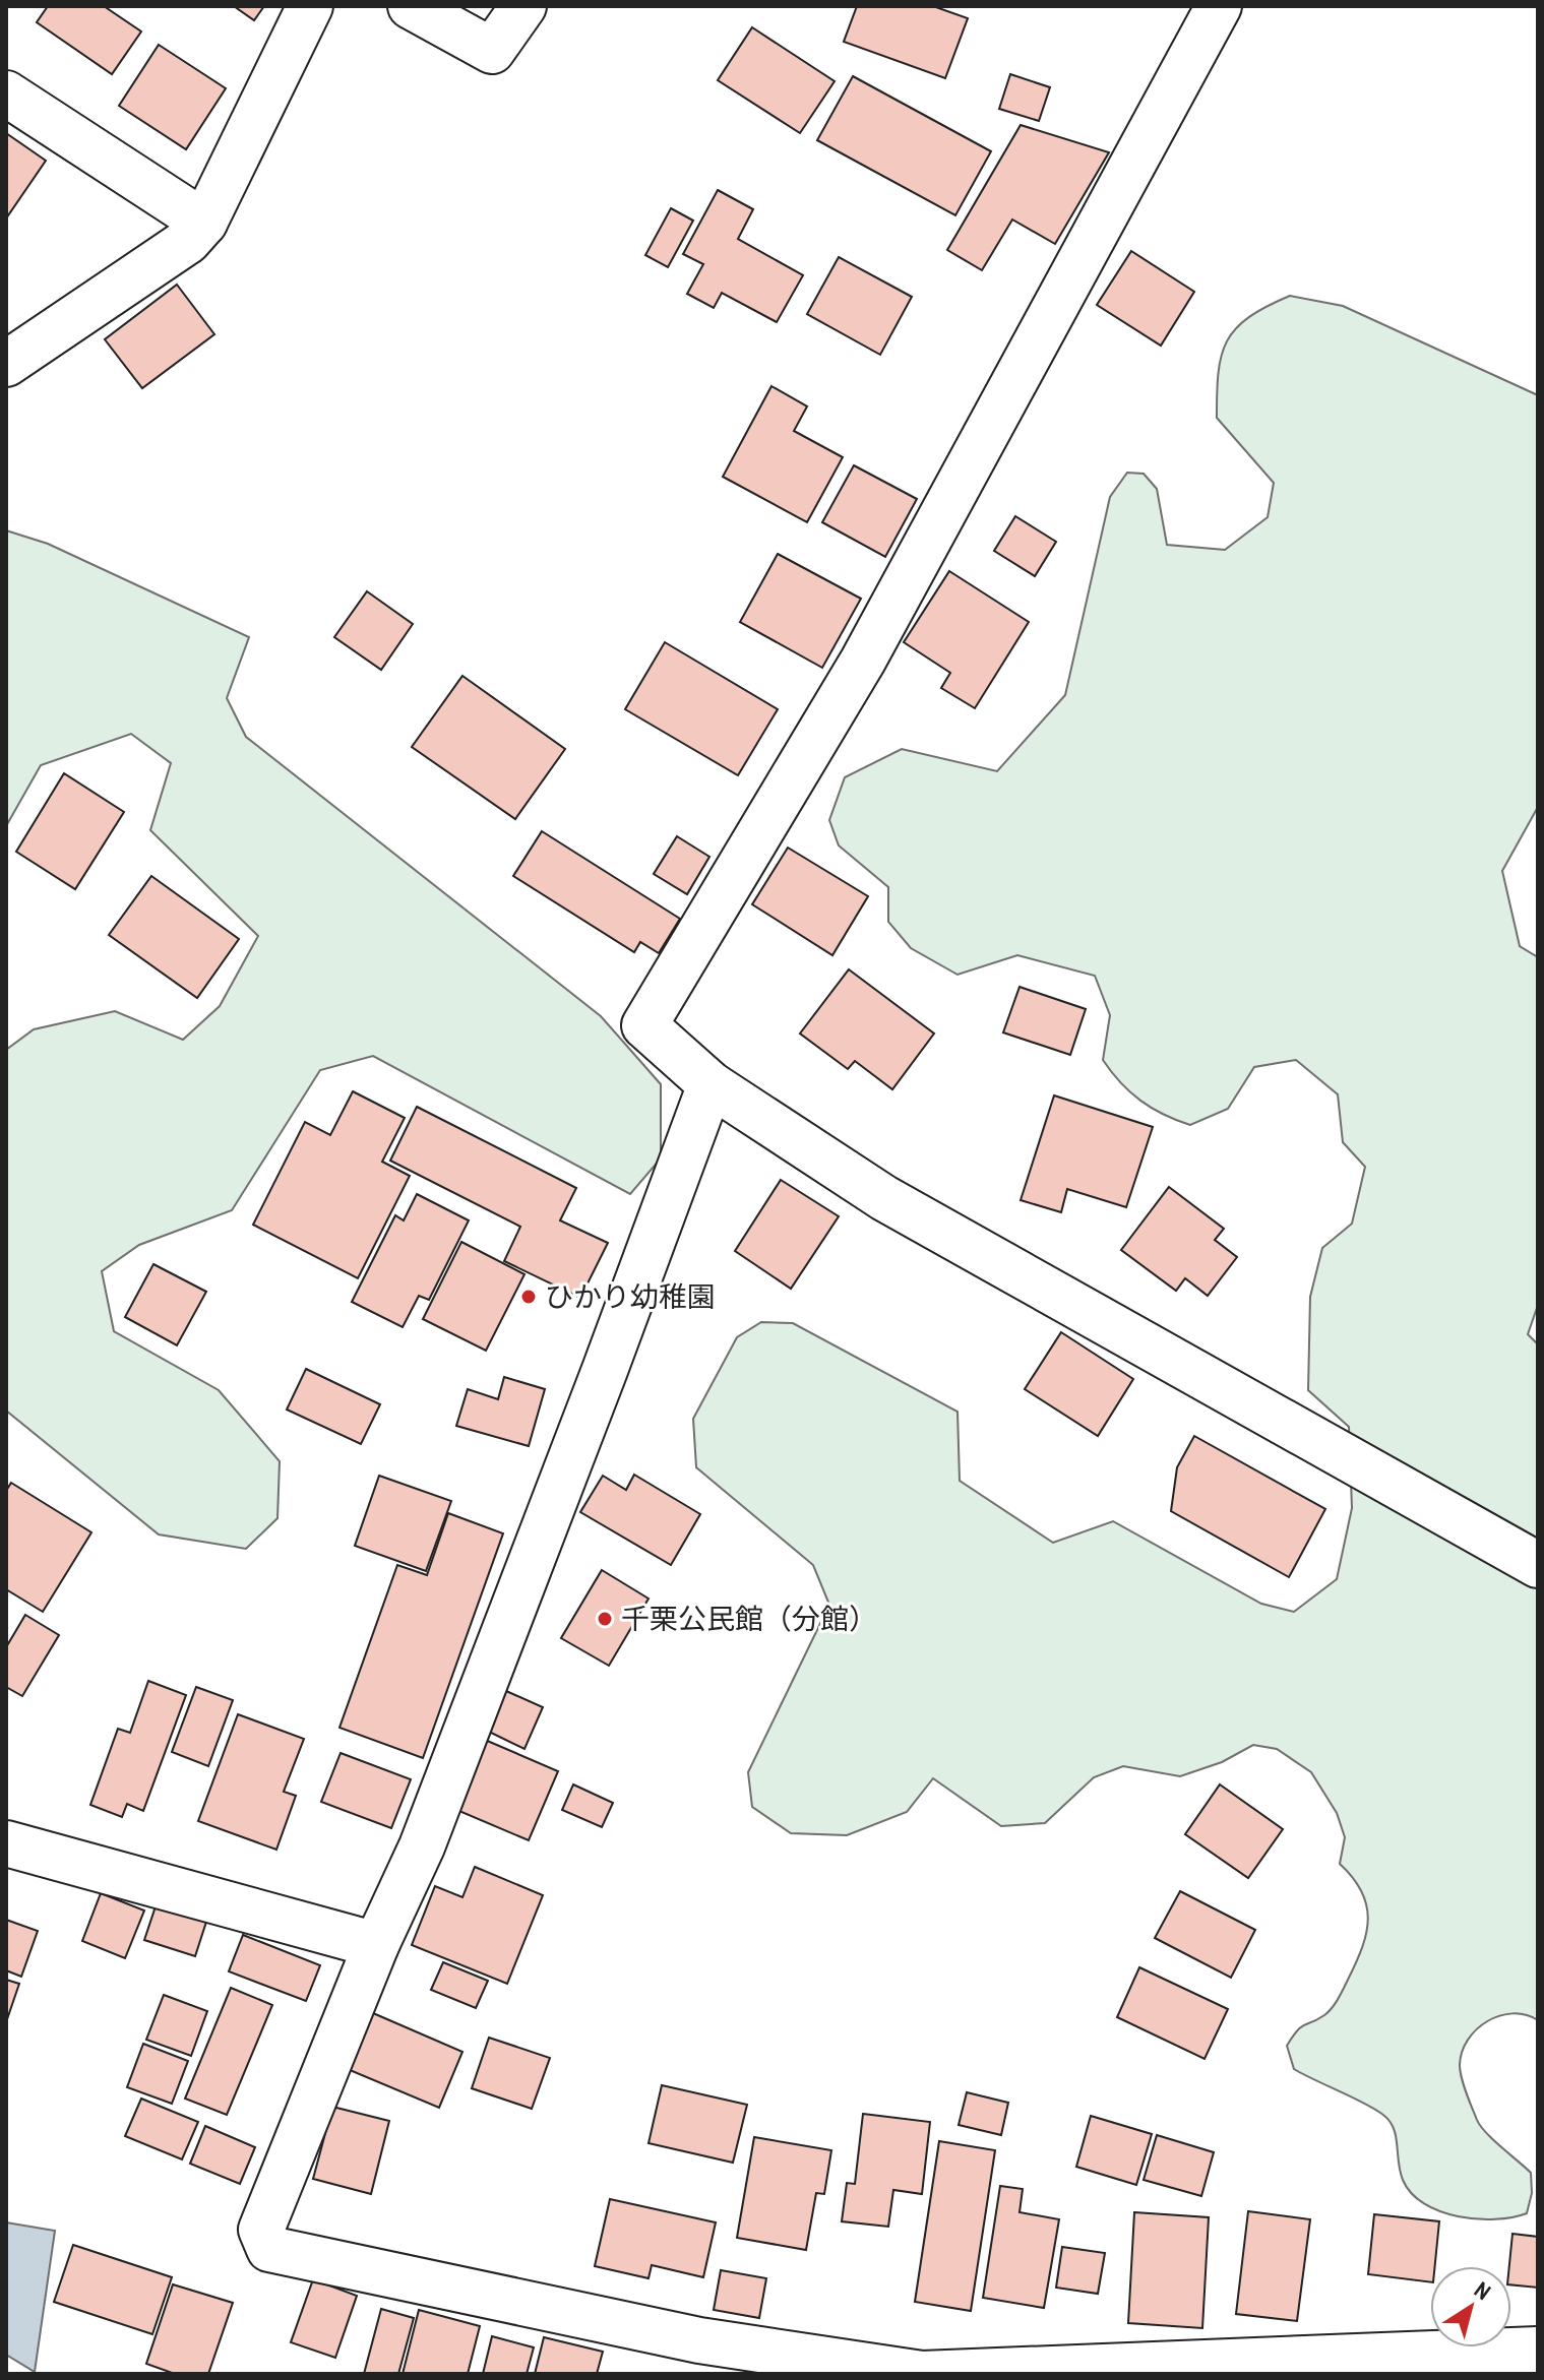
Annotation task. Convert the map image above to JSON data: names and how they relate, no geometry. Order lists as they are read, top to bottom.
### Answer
{
  "places": ["ひかり幼稚園", "千栗公民館（分館）"],
  "north": "top right"
}
